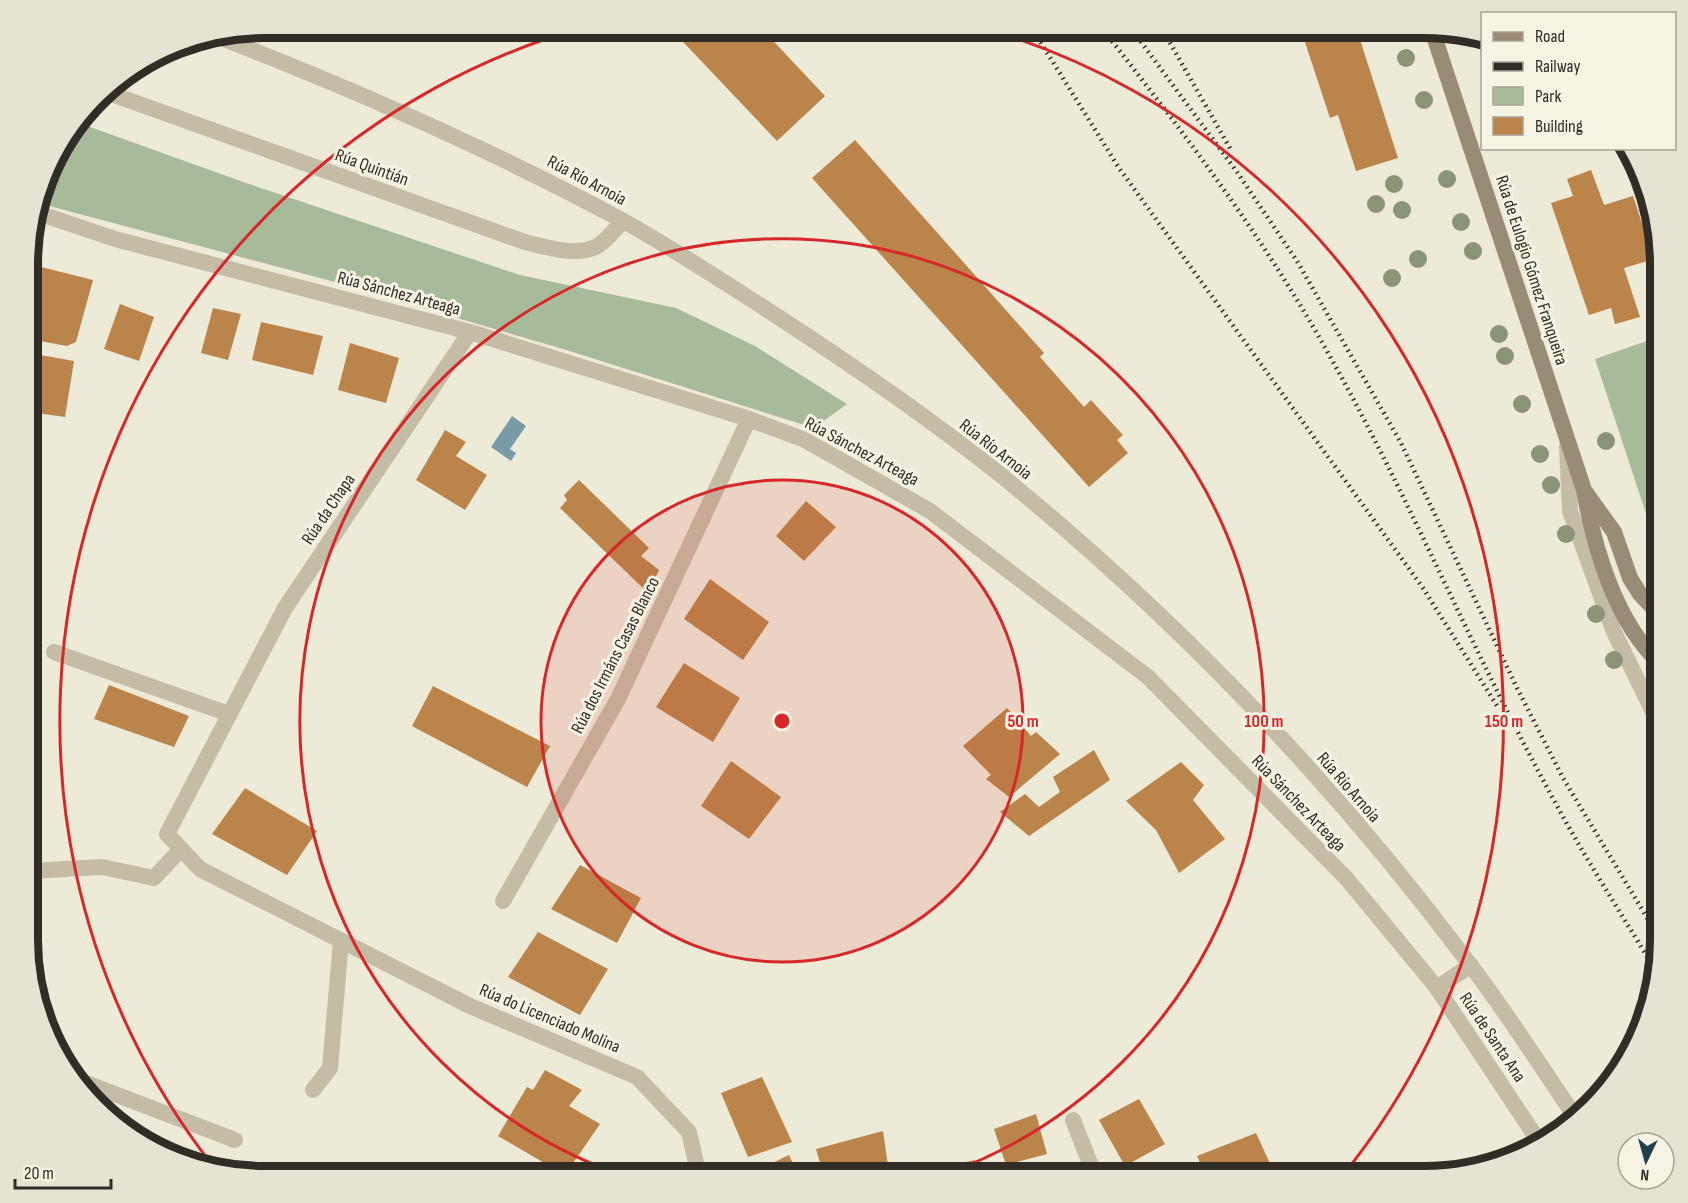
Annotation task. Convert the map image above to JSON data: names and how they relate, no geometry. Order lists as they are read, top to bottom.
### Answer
{
  "streets": {
    "main road": ["Rúa de Eulogio Gómez Franqueira"],
    "street": [
      "Rúa Quintián",
      "Rúa Río Arnoia",
      "Rúa Sánchez Arteaga",
      "Rúa da Chapa",
      "Rúa dos Irmáns Casas Blanco",
      "Rúa do Licenciado Molina",
      "Rúa de Santa Ana"
    ]
  },
  "crossings": [
    ["Rúa Quintián", "Rúa Río Arnoia"],
    ["Rúa Río Arnoia", "Rúa de Santa Ana"],
    ["Rúa Sánchez Arteaga", "Rúa da Chapa"],
    ["Rúa Sánchez Arteaga", "Rúa dos Irmáns Casas Blanco"],
    ["Rúa Sánchez Arteaga", "Rúa de Santa Ana"],
    ["Rúa da Chapa", "Rúa do Licenciado Molina"]
  ],
  "legend": [
    "Road",
    "Railway",
    "Park",
    "Building"
  ],
  "scale_bar": "20 m",
  "north": "bottom",
  "rings": ["50 m", "100 m", "150 m"]
}
